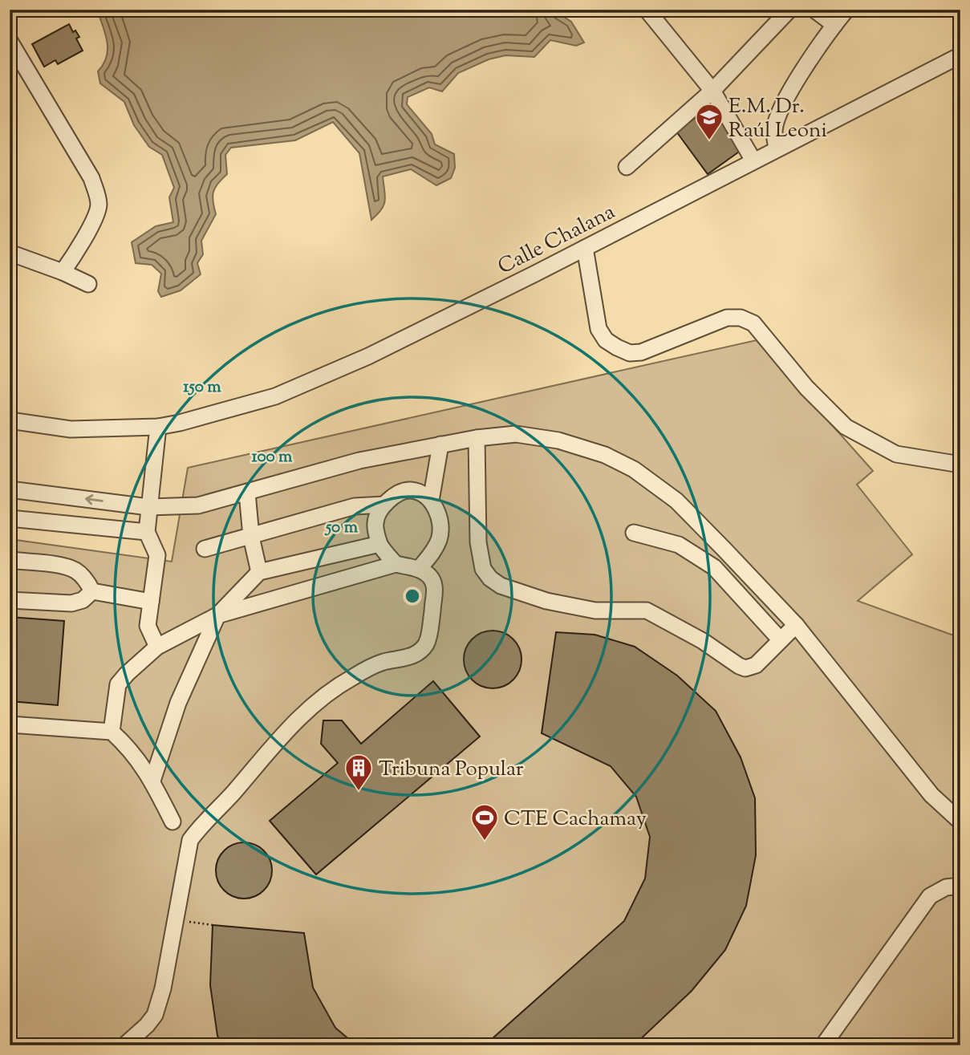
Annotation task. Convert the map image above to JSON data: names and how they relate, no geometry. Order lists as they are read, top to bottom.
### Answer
{
  "streets": {
    "street": ["Calle Chalana"]
  },
  "places": {
    "school or university": ["E.M. Dr. Raúl Leoni"],
    "building": ["Tribuna Popular"],
    "sports": ["CTE Cachamay"]
  },
  "rings": ["150 m", "100 m", "50 m"]
}
